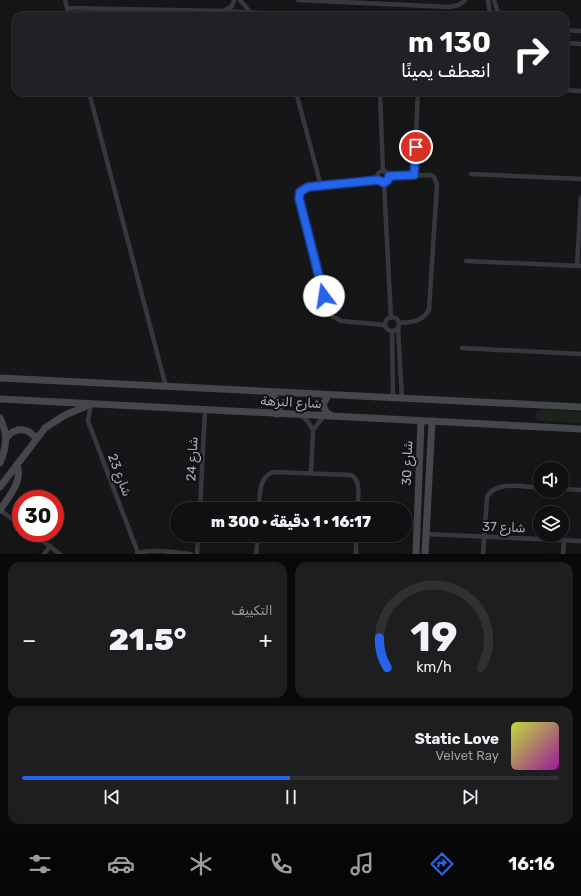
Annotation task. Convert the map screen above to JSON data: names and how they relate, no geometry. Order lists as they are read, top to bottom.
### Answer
{
  "streets": {
    "main road": ["شارع النزهة", "شارع 30"],
    "street": ["شارع 24", "شارع 23", "شارع 37"]
  },
  "crossings": [
    ["شارع النزهة", "شارع 24"],
    ["شارع النزهة", "شارع 30"],
    ["شارع النزهة", "شارع 23"],
    ["شارع 30", "شارع 37"]
  ],
  "page": {
    "turn": ["130 m", "انعطف يمينًا"],
    "limit": "30",
    "trip": "16:17 · 1 دقيقة · 300 m",
    "tile": "التكييف",
    "heat": ["−", "21.5°", "+"],
    "song": ["Static Love", "Velvet Ray"],
    "tabs": "16:16",
    "gauge": ["19", "km/h"]
  }
}
